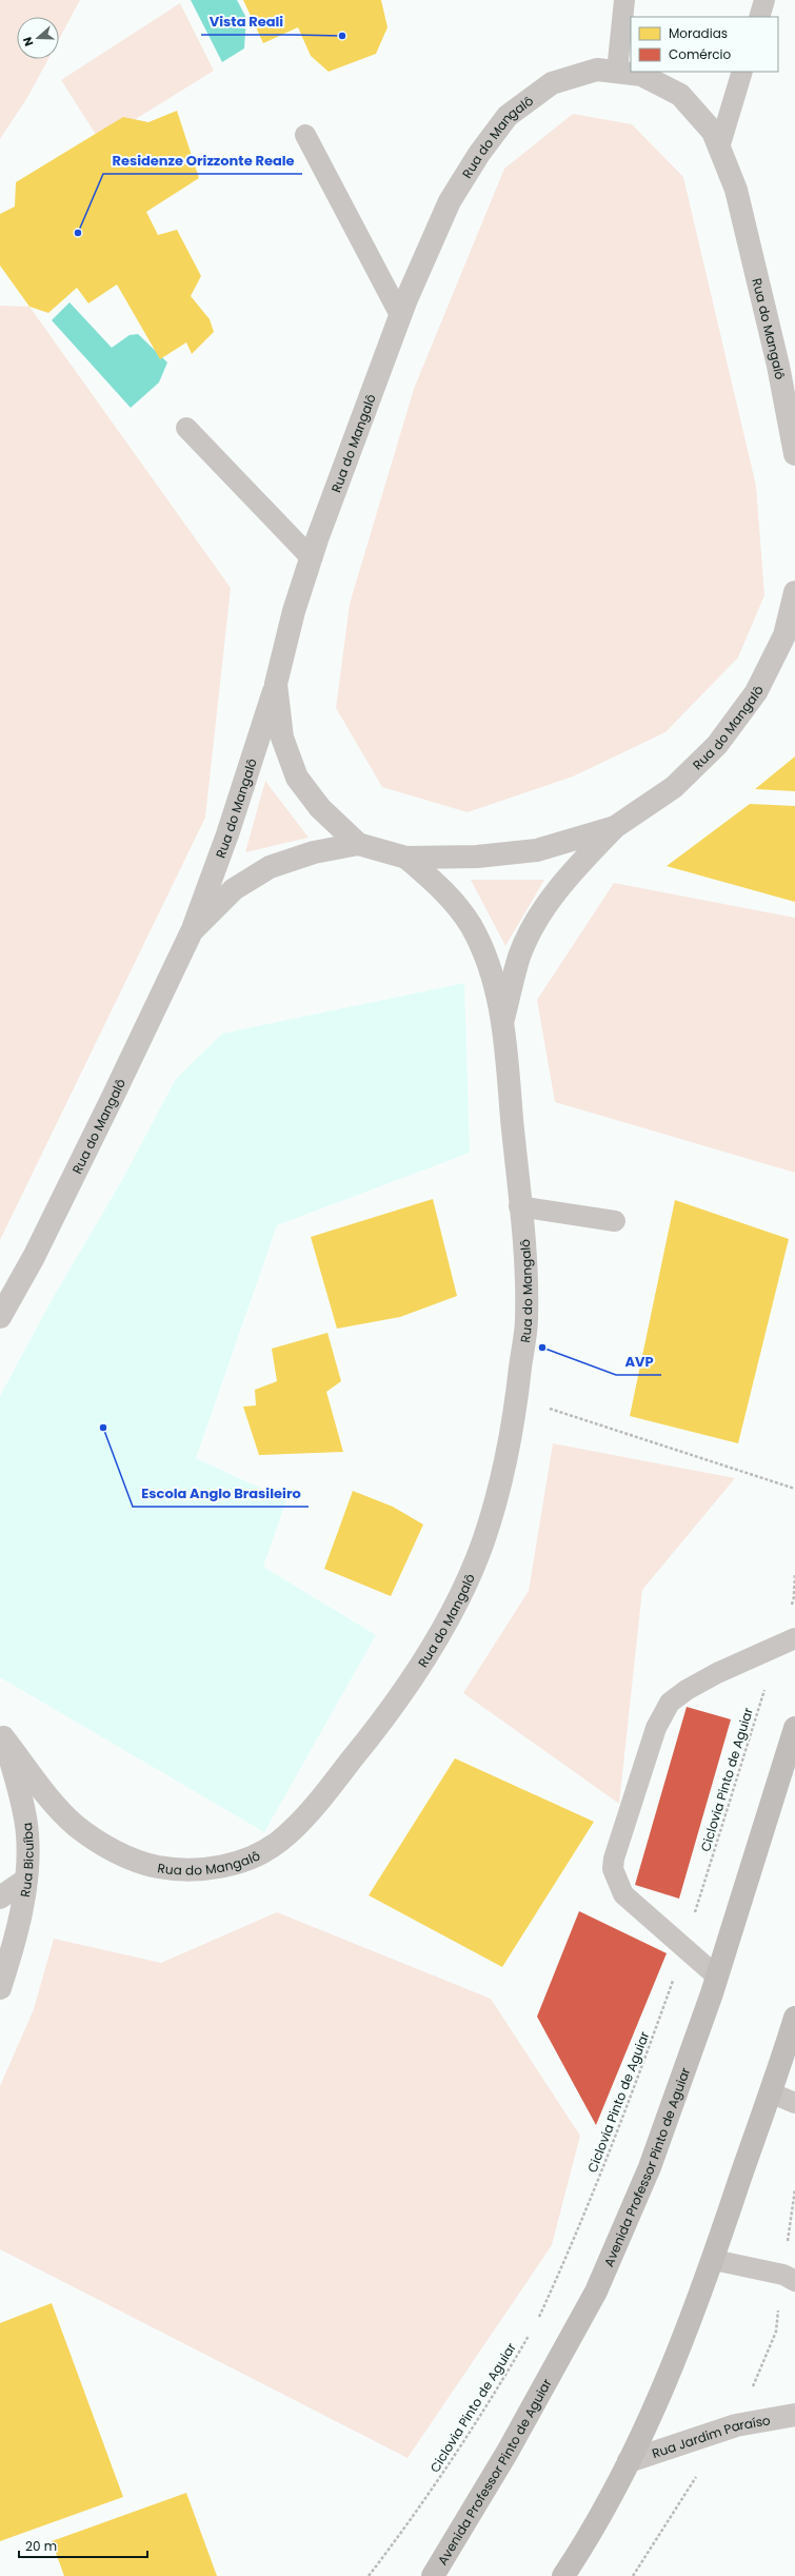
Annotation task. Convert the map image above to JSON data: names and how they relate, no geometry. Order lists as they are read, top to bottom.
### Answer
{
  "streets": {
    "main road": ["Avenida Professor Pinto de Aguiar"],
    "street": ["Rua do Mangalô", "Rua Bicuíba", "Rua Jardim Paraíso"],
    "path": ["Ciclovia Pinto de Aguiar"]
  },
  "crossings": [
    ["Rua do Mangalô", "Rua Bicuíba"]
  ],
  "places": [
    "Vista Reali",
    "Residenze Orizzonte Reale",
    "AVP",
    "Escola Anglo Brasileiro"
  ],
  "legend": ["Moradias", "Comércio"],
  "scale_bar": "20 m",
  "north": "left"
}
